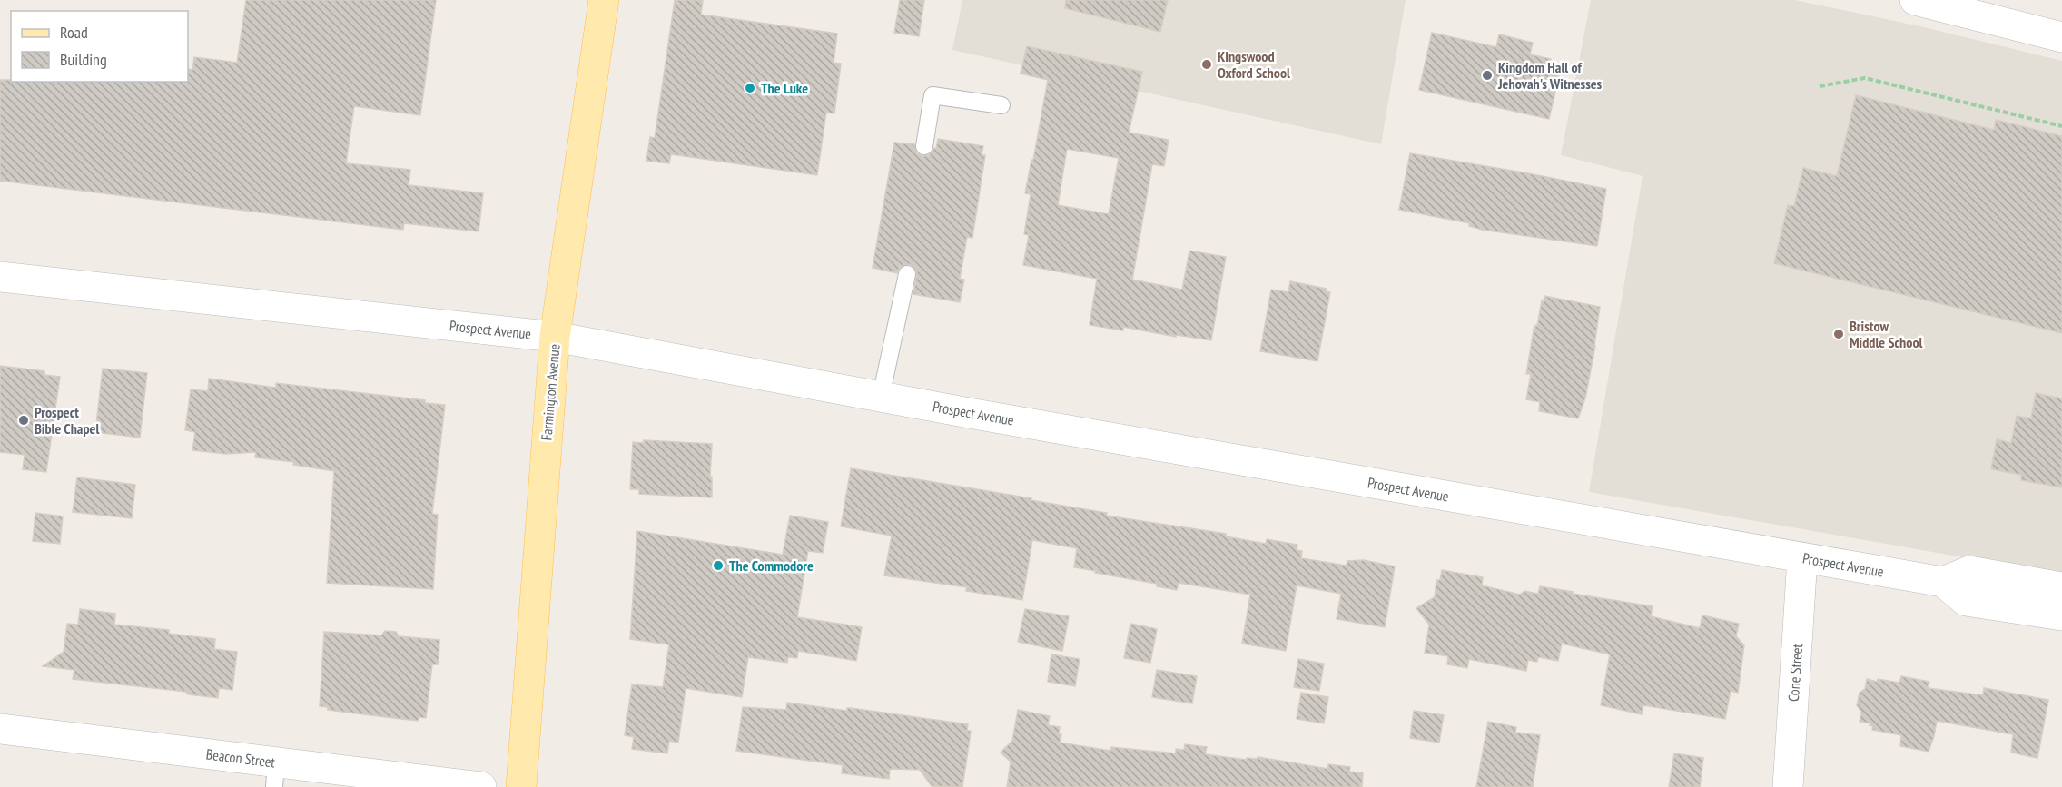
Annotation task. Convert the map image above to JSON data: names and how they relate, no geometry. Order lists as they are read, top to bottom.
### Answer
{
  "streets": {
    "main road": [
      "Prospect Avenue",
      "Farmington Avenue",
      "Cone Street",
      "Beacon Street"
    ]
  },
  "crossings": [
    ["Prospect Avenue", "Farmington Avenue"],
    ["Prospect Avenue", "Cone Street"]
  ],
  "places": [
    "Kingswood Oxford School",
    "Kingdom Hall of Jehovah's Witnesses",
    "The Luke",
    "Bristow Middle School",
    "Prospect Bible Chapel",
    "The Commodore"
  ],
  "legend": ["Road", "Building"]
}
